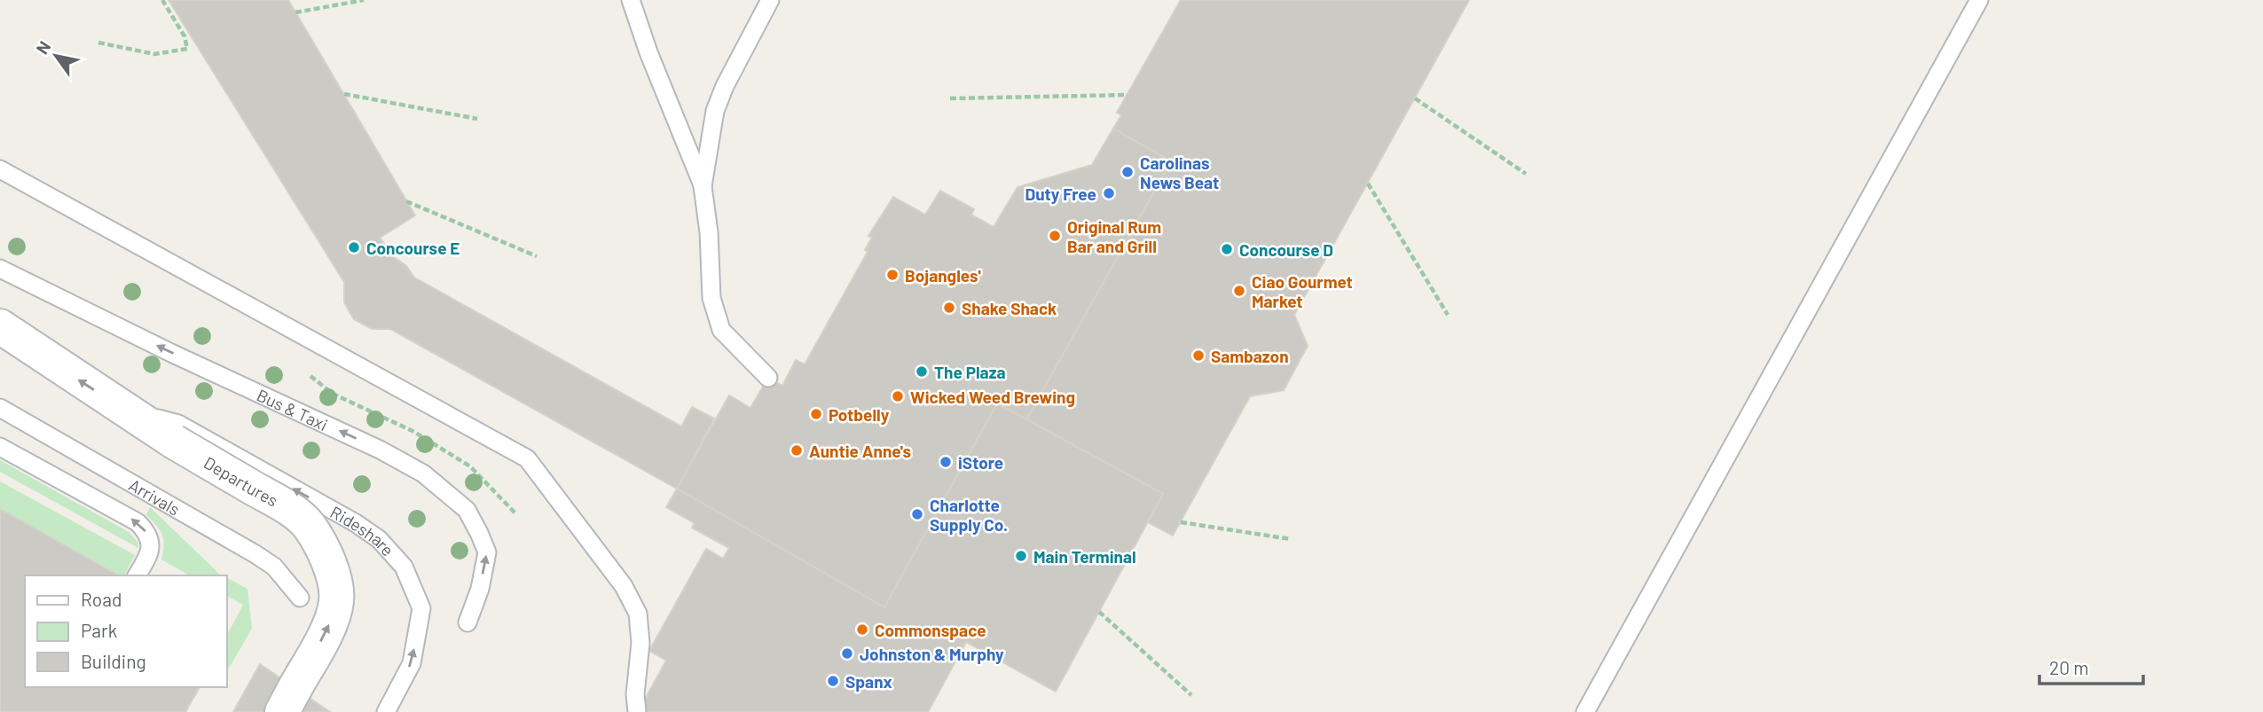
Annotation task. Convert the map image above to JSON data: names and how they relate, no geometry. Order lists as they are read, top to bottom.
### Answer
{
  "streets": {
    "main road": ["Departures"],
    "lane": ["Bus & Taxi", "Arrivals", "Rideshare"]
  },
  "crossings": [
    ["Departures", "Rideshare"]
  ],
  "one_way": ["Departures"],
  "places": [
    "Carolinas News Beat",
    "Duty Free",
    "Original Rum Bar and Grill",
    "Concourse E",
    "Concourse D",
    "Bojangles'",
    "Ciao Gourmet Market",
    "Shake Shack",
    "Sambazon",
    "The Plaza",
    "Wicked Weed Brewing",
    "Potbelly",
    "Auntie Anne's",
    "iStore",
    "Charlotte Supply Co.",
    "Main Terminal",
    "Commonspace",
    "Johnston & Murphy",
    "Spanx"
  ],
  "legend": ["Road", "Park", "Building"],
  "scale_bar": "20 m",
  "north": "top left"
}
